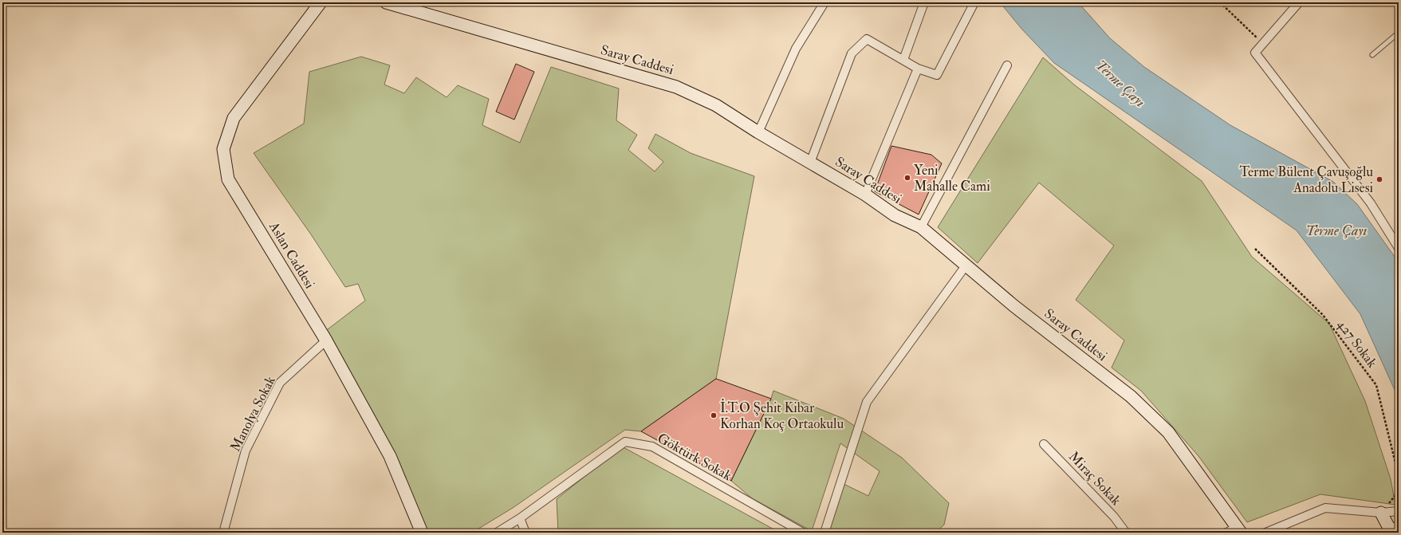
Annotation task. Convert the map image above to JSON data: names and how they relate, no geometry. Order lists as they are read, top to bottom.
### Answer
{
  "streets": {
    "main road": ["Saray Caddesi", "Aslan Caddesi"],
    "street": ["Manolya Sokak", "Göktürk Sokak", "Miraç Sokak"],
    "path": ["427 Sokak"]
  },
  "crossings": [
    ["Aslan Caddesi", "Manolya Sokak"]
  ],
  "water": ["Terme Çayı"],
  "places": ["Yeni Mahalle Cami", "Terme Bülent Çavuşoğlu Anadolu Lisesi", "İ.T.O Şehit Kibar Korhan Koç Ortaokulu"]
}
